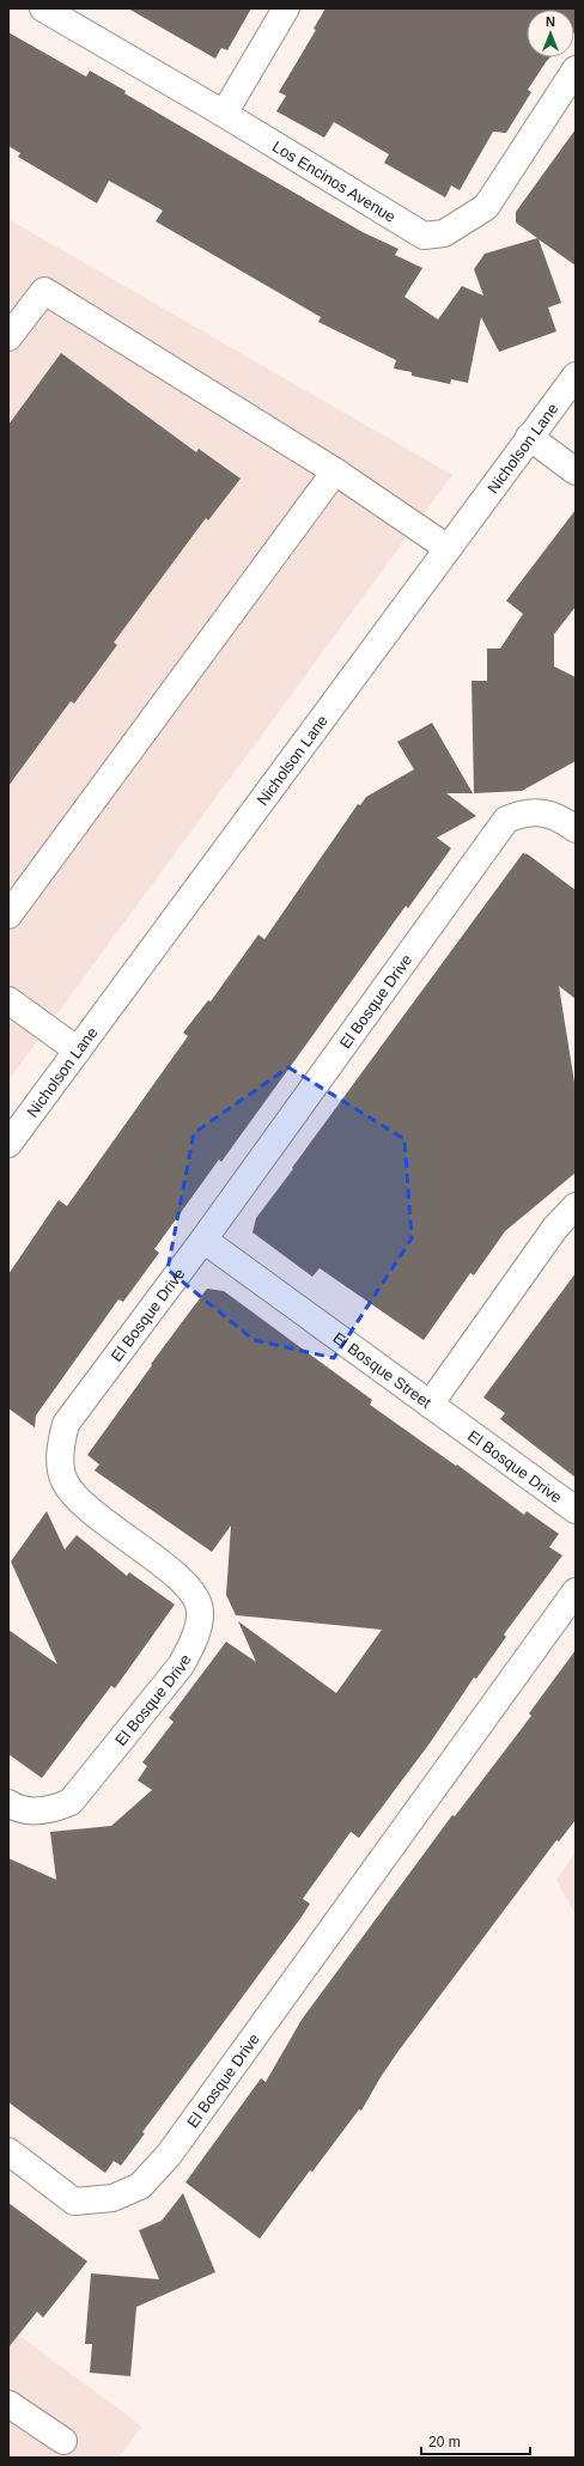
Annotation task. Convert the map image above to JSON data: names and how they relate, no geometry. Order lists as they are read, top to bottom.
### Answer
{
  "streets": {
    "street": [
      "Los Encinos Avenue",
      "Nicholson Lane",
      "El Bosque Drive",
      "El Bosque Street"
    ]
  },
  "crossings": [
    ["El Bosque Drive", "El Bosque Street"]
  ],
  "scale_bar": "20 m",
  "north": "top"
}
